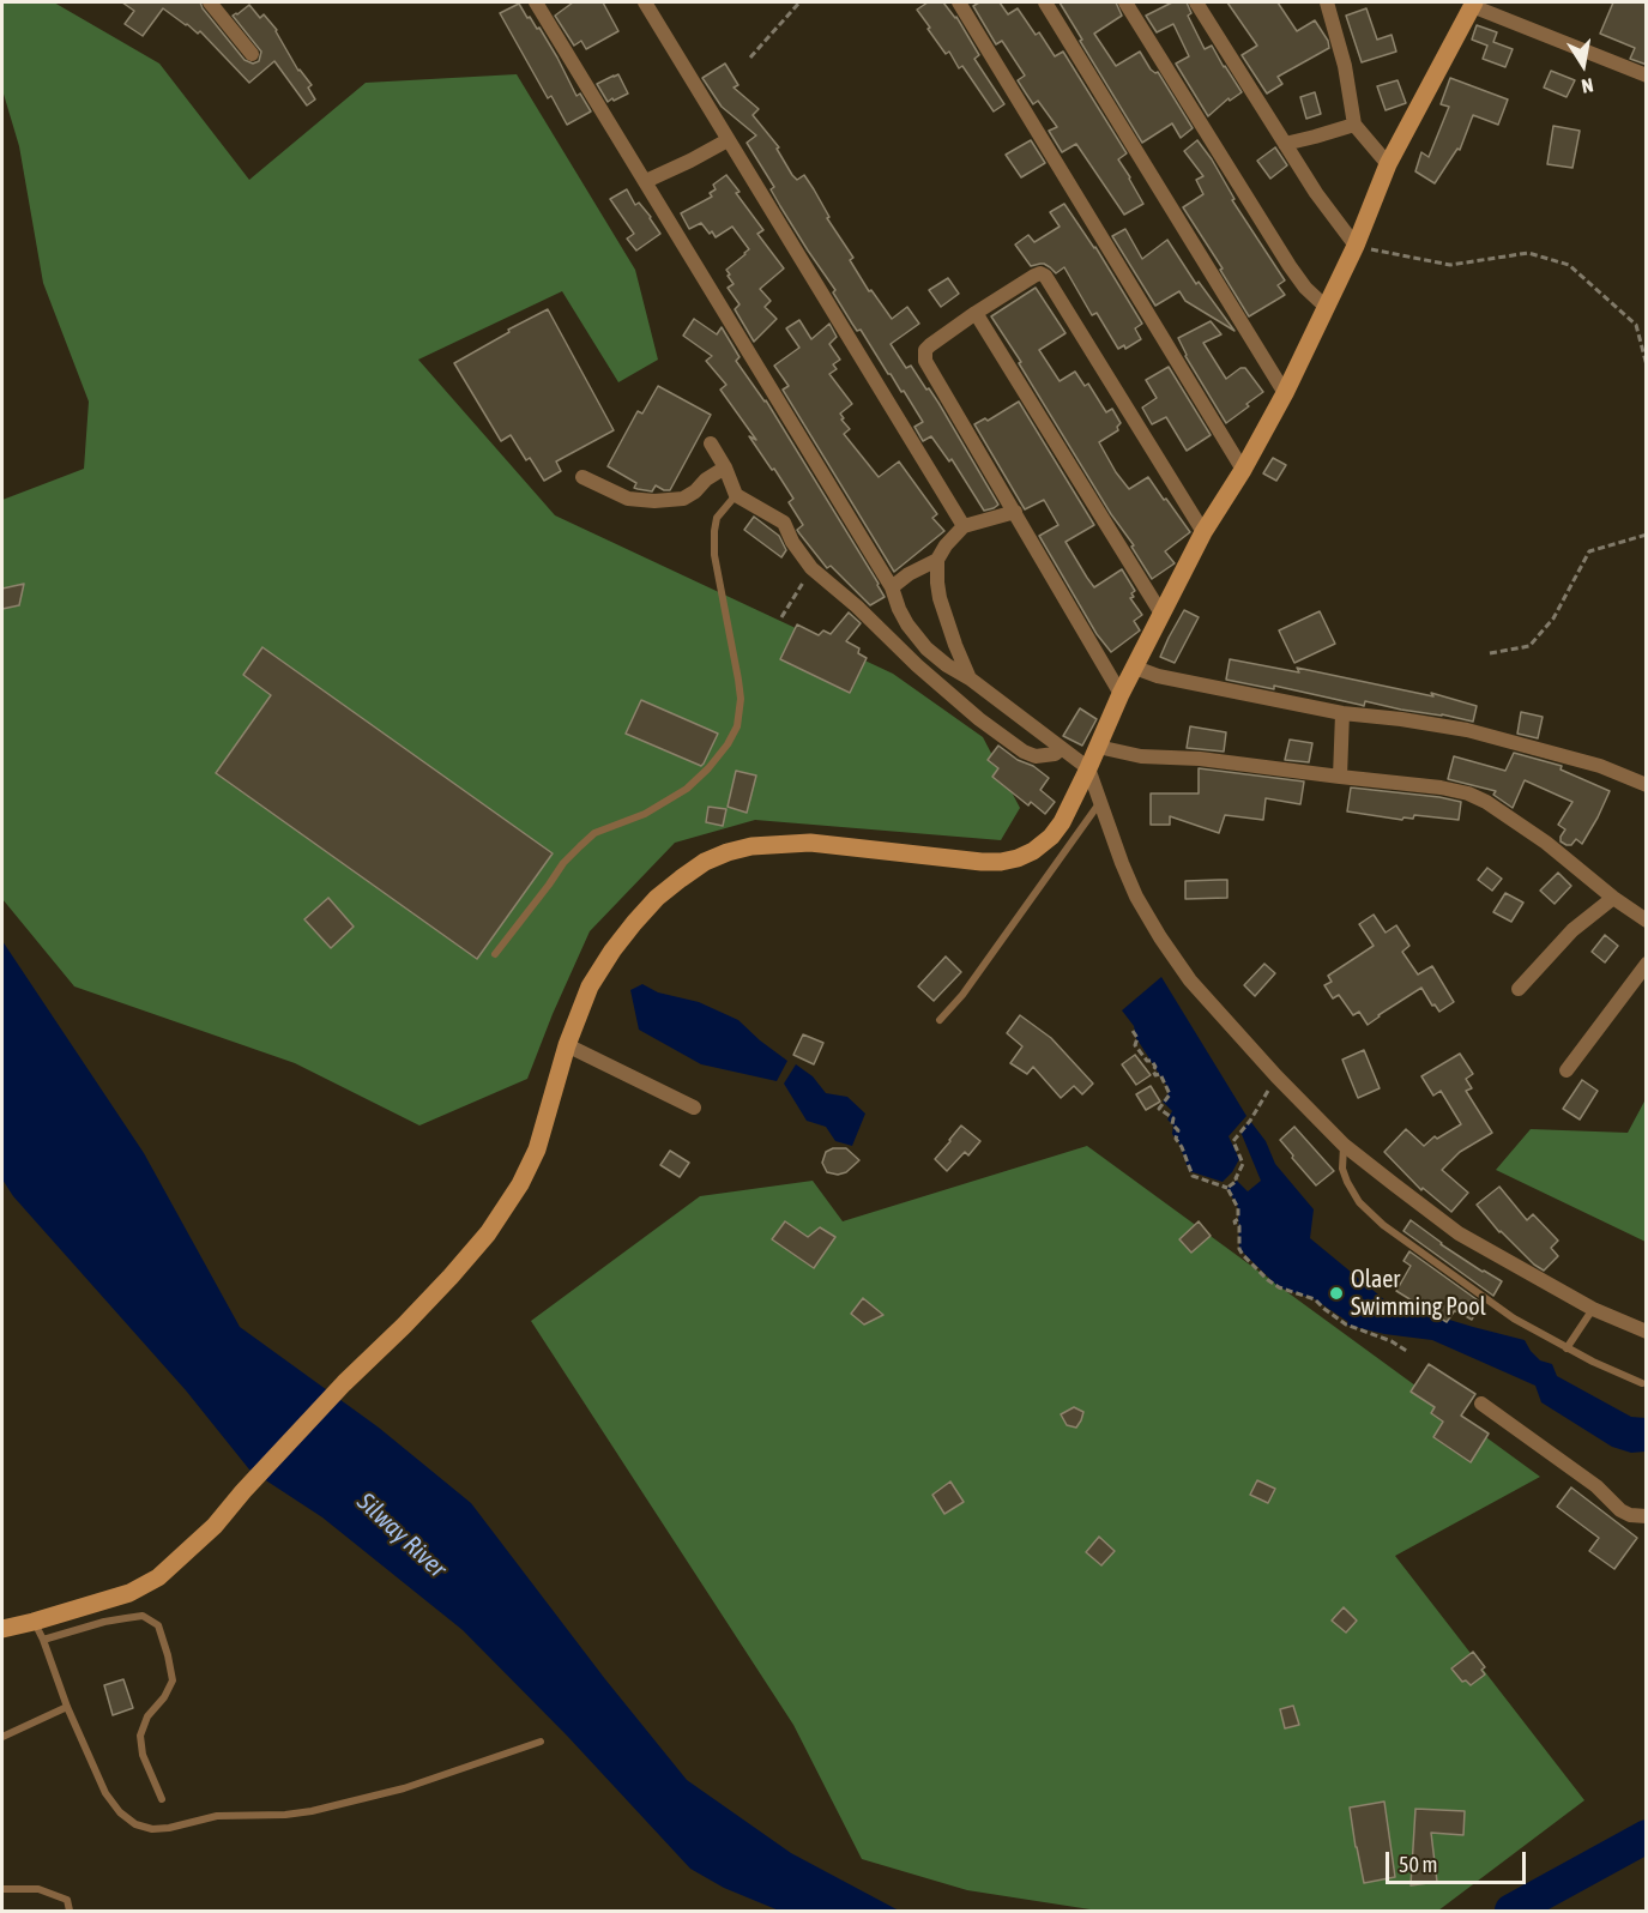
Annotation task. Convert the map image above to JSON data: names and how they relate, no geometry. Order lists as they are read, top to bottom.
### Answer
{
  "water": ["Silway River"],
  "places": ["Olaer Swimming Pool"],
  "scale_bar": "50 m",
  "north": "bottom"
}
